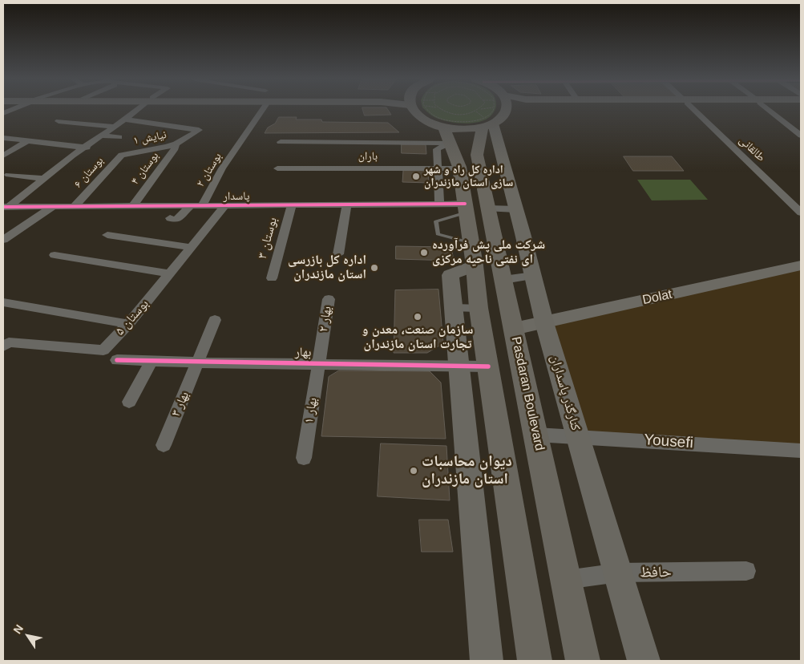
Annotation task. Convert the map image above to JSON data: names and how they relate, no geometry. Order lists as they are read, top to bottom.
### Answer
{
  "streets": {
    "highway": ["Pasdaran Boulevard"],
    "main road": ["Dolat", "کنارگذر پاسداران"],
    "street": [
      "نیایش ۱",
      "طالقانی",
      "باران",
      "بوستان ۴",
      "بوستان ۲",
      "بوستان ۶",
      "پاسدار",
      "بوستان ۳",
      "بوستان ۵",
      "بهار ۲",
      "بهار",
      "بهار ۳",
      "بهار ۱",
      "Yousefi",
      "حافظ"
    ]
  },
  "crossings": [
    ["نیایش ۱", "بوستان ۴"],
    ["نیایش ۱", "بوستان ۶"],
    ["نیایش ۱", "پاسدار"],
    ["باران", "Pasdaran Boulevard"],
    ["بوستان ۴", "پاسدار"],
    ["بوستان ۲", "پاسدار"],
    ["بوستان ۶", "پاسدار"],
    ["پاسدار", "بوستان ۳"],
    ["پاسدار", "بوستان ۵"],
    ["پاسدار", "کنارگذر پاسداران"],
    ["پاسدار", "Pasdaran Boulevard"],
    ["Dolat", "کنارگذر پاسداران"],
    ["Dolat", "Pasdaran Boulevard"],
    ["بهار ۲", "بهار"],
    ["بهار ۲", "بهار ۱"],
    ["بهار", "Pasdaran Boulevard"],
    ["بهار", "بهار ۳"],
    ["بهار", "بهار ۱"],
    ["کنارگذر پاسداران", "Pasdaran Boulevard"],
    ["کنارگذر پاسداران", "Yousefi"],
    ["کنارگذر پاسداران", "حافظ"],
    ["Pasdaran Boulevard", "Yousefi"],
    ["Pasdaran Boulevard", "حافظ"]
  ],
  "places": [
    "اداره کل راه و شهر سازی استان مازندران",
    "شرکت ملی پش فرآورده ای نفتی ناحیه مرکزی",
    "اداره کل بازرسی استان مازندران",
    "سازمان صنعت، معدن و تجارت استان مازندران",
    "دیوان محاسبات استان مازندران"
  ],
  "north": "top left"
}
